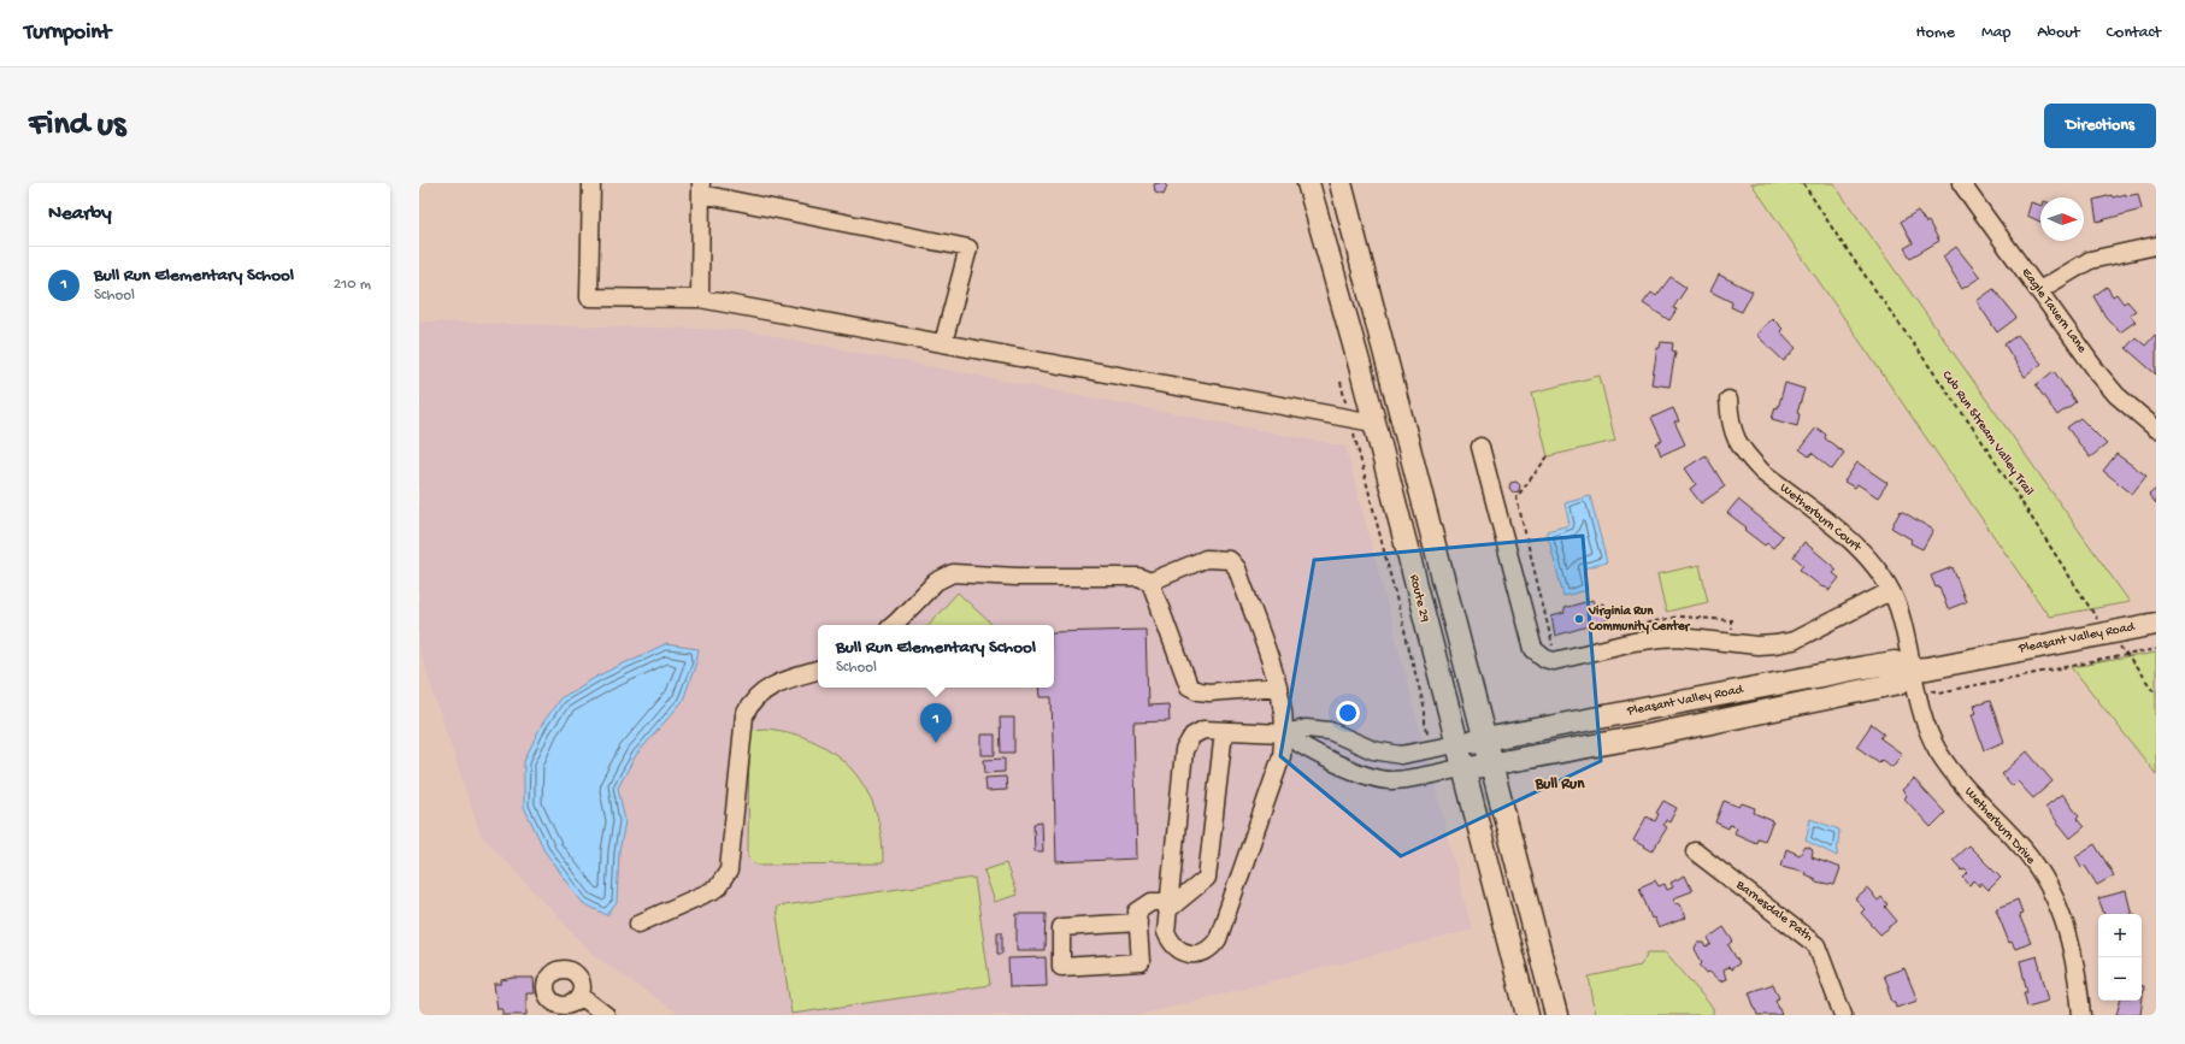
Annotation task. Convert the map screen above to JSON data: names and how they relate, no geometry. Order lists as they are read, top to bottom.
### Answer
{
  "streets": {
    "main road": ["Route 29", "Pleasant Valley Road"],
    "street": [
      "Eagle Tavern Lane",
      "Wetherburn Court",
      "Wetherburn Drive",
      "Barnesdale Path"
    ],
    "path": ["Cub Run Stream Valley Trail"]
  },
  "crossings": [
    ["Cub Run Stream Valley Trail", "Pleasant Valley Road"],
    ["Wetherburn Court", "Pleasant Valley Road"],
    ["Wetherburn Court", "Wetherburn Drive"],
    ["Route 29", "Pleasant Valley Road"],
    ["Pleasant Valley Road", "Wetherburn Drive"]
  ],
  "districts": ["Bull Run"],
  "places": ["Virginia Run Community Center"],
  "north": "right",
  "page": {
    "header": "Turnpoint",
    "nav": [
      "Home",
      "Map",
      "About",
      "Contact"
    ],
    "buttons": "Directions",
    "title": "Find us",
    "heading": "Nearby",
    "list": [
      {
        "mark": "1",
        "name": "Bull Run Elementary School",
        "note": "School",
        "value": "210 m"
      }
    ],
    "popup": ["Bull Run Elementary School", "School"],
    "pins": "1",
    "map_buttons": ["+", "−"]
  }
}
